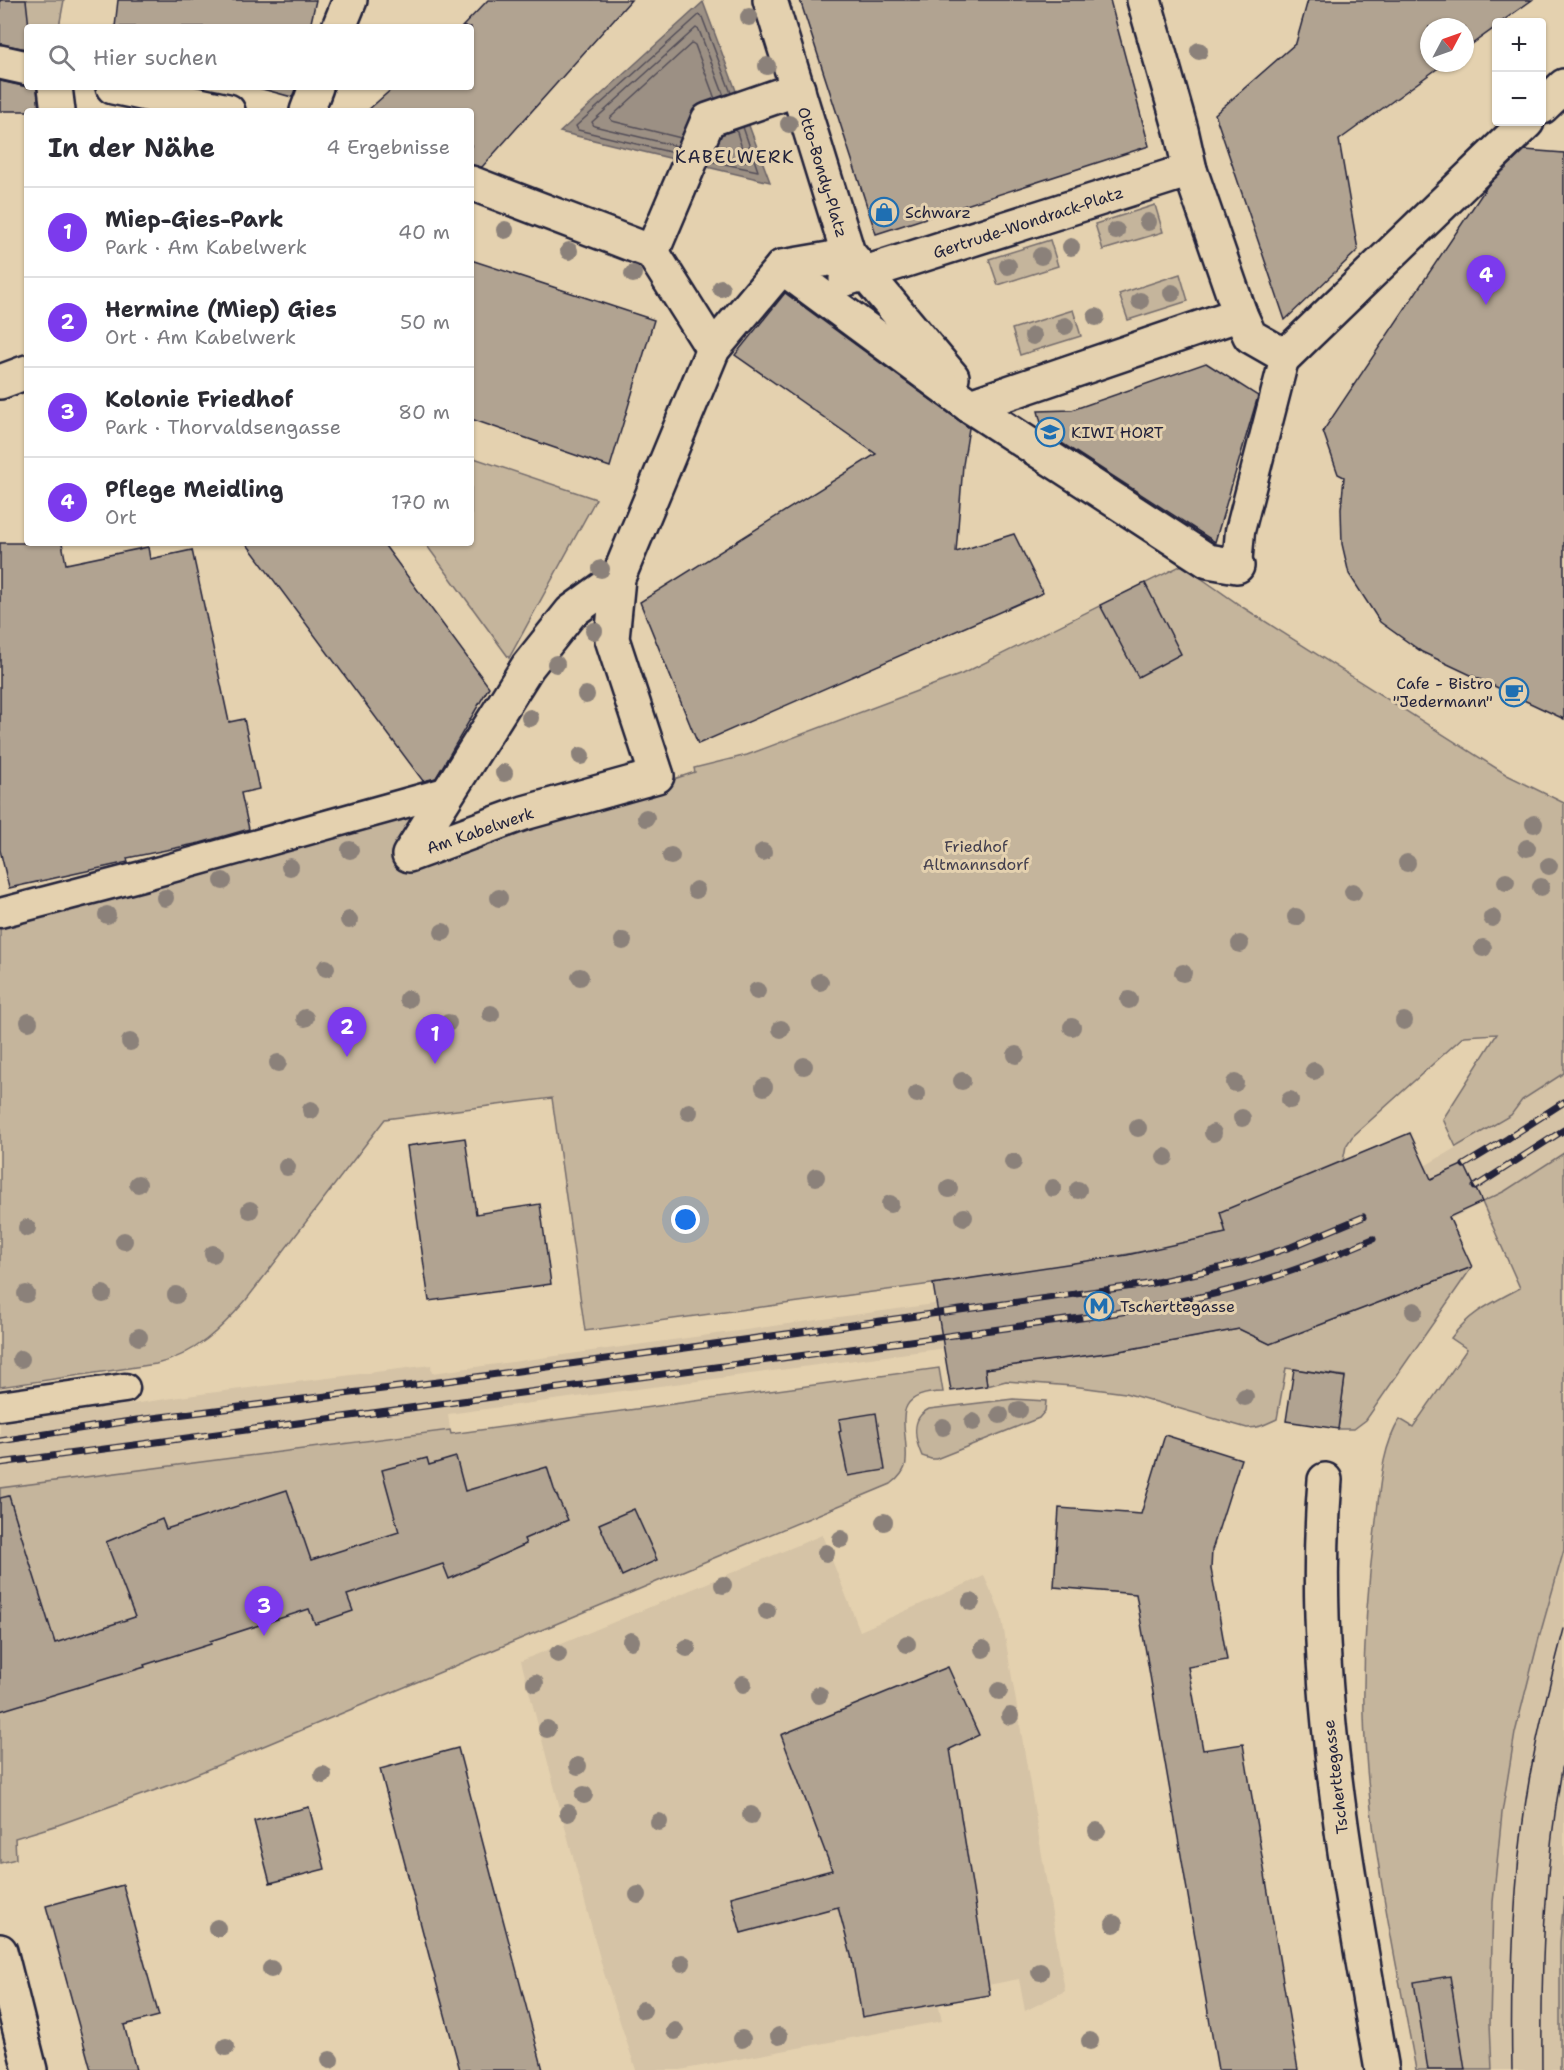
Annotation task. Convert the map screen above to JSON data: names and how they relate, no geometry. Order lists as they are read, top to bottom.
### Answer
{
  "streets": {
    "street": [
      "Otto-Bondy-Platz",
      "Gertrude-Wondrack-Platz",
      "Am Kabelwerk",
      "Tscherttegasse"
    ]
  },
  "crossings": [
    ["Otto-Bondy-Platz", "Gertrude-Wondrack-Platz"]
  ],
  "districts": ["KABELWERK"],
  "parks": ["Friedhof Altmannsdorf"],
  "places": {
    "shop": ["Schwarz"],
    "school or university": ["KIWI HORT"],
    "cafe": ["Cafe - Bistro \"Jedermann\""],
    "metro station": ["Tscherttegasse"]
  },
  "north": "top right",
  "page": {
    "map_buttons": ["+", "−"],
    "search": "Hier suchen",
    "heading": ["In der Nähe", "4 Ergebnisse"],
    "list": [
      {
        "mark": "1",
        "name": "Miep-Gies-Park",
        "note": "Park · Am Kabelwerk",
        "value": "40 m"
      },
      {
        "mark": "2",
        "name": "Hermine (Miep) Gies",
        "note": "Ort · Am Kabelwerk",
        "value": "50 m"
      },
      {
        "mark": "3",
        "name": "Kolonie Friedhof",
        "note": "Park · Thorvaldsengasse",
        "value": "80 m"
      },
      {
        "mark": "4",
        "name": "Pflege Meidling",
        "note": "Ort",
        "value": "170 m"
      }
    ],
    "pins": [
      "4",
      "2",
      "1",
      "3"
    ]
  }
}
